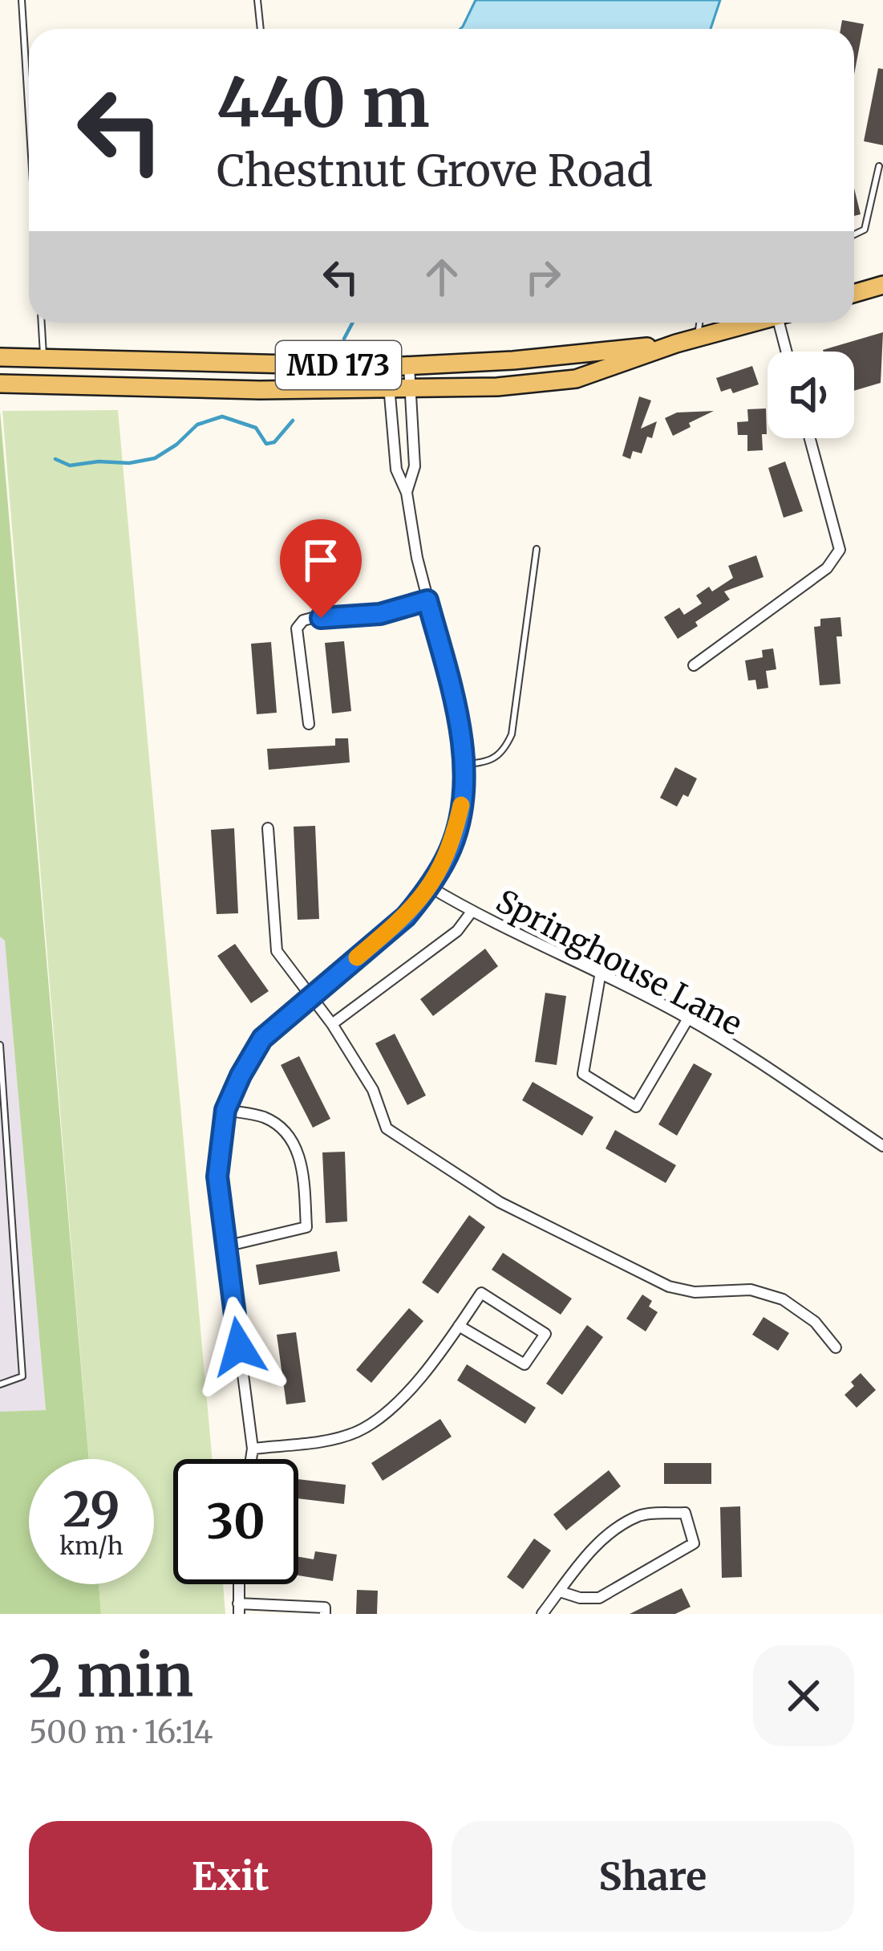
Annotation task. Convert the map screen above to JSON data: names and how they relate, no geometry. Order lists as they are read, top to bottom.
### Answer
{
  "streets": {
    "main road": ["MD 173"],
    "street": ["Springhouse Lane"]
  },
  "page": {
    "turn": ["440 m", "Chestnut Grove Road"],
    "speed": "29 km/h",
    "limit": "30",
    "heading": ["2 min", "500 m · 16:14"],
    "buttons": ["Exit", "Share"]
  }
}
